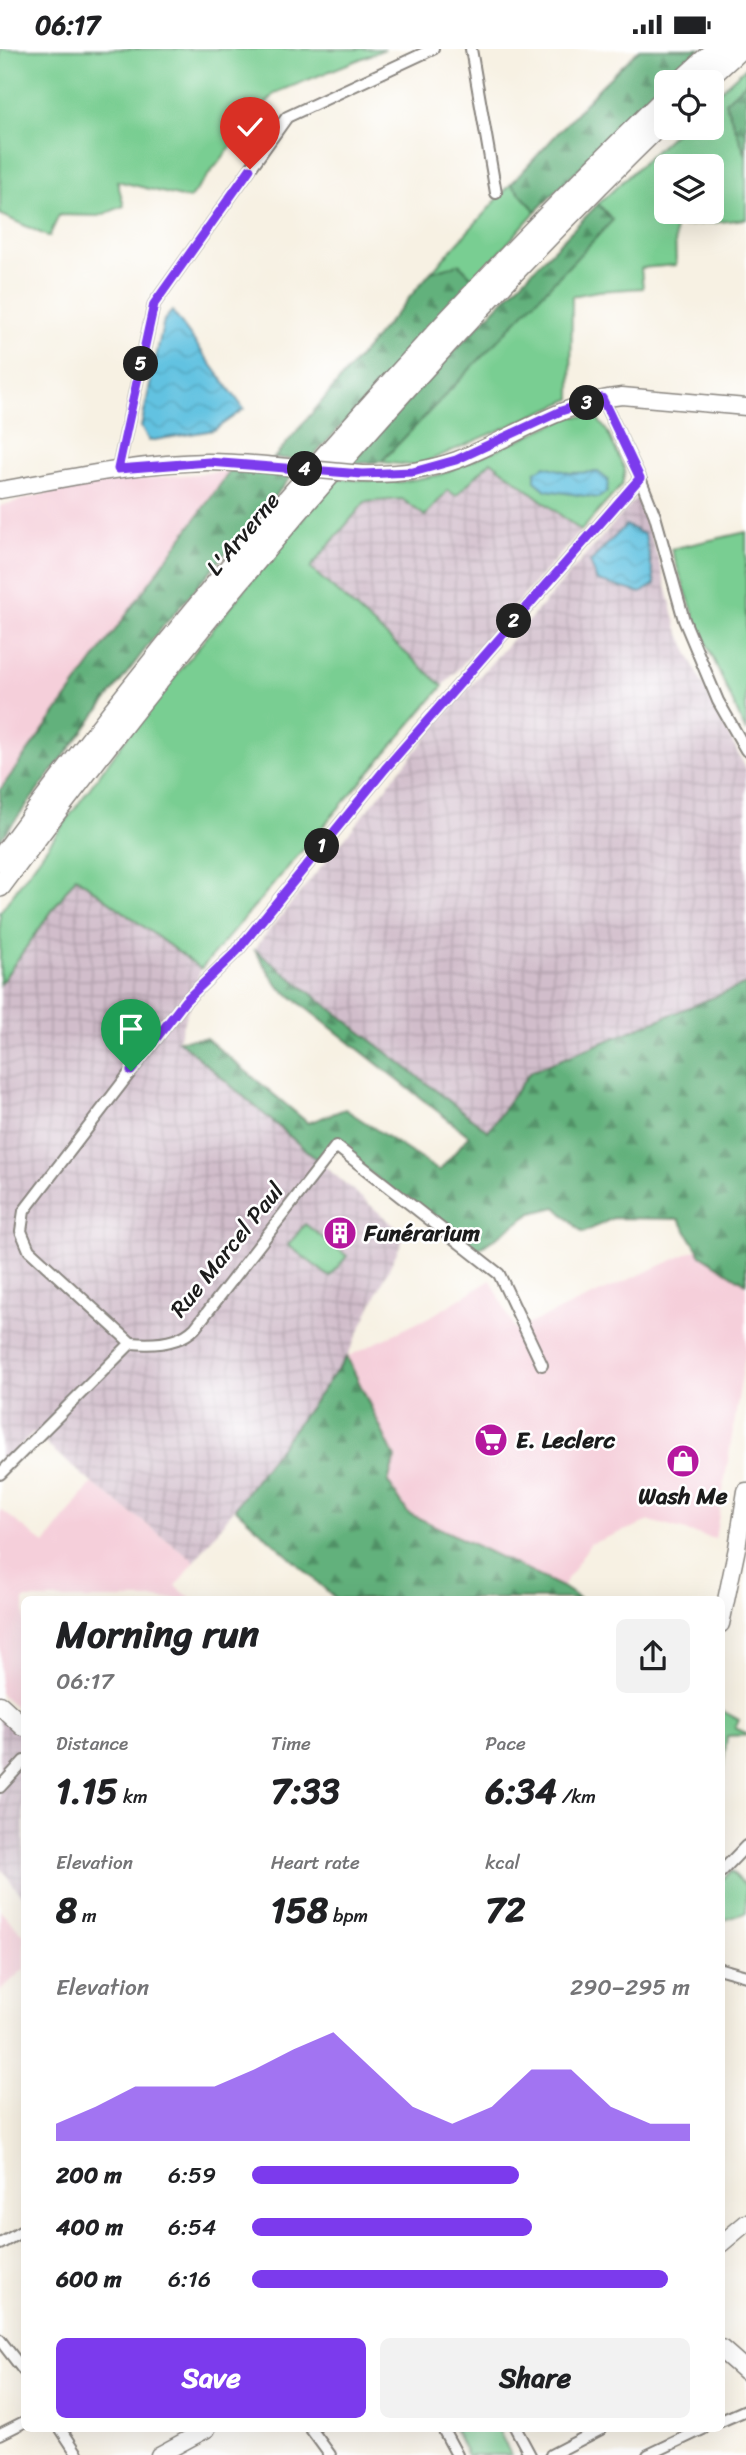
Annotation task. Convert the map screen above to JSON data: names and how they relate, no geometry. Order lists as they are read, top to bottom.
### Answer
{
  "streets": {
    "highway": ["L'Arverne"],
    "street": ["Rue Marcel Paul"]
  },
  "places": {
    "building": ["Funérarium"],
    "supermarket": ["E. Leclerc"],
    "shop": ["Wash Me"]
  },
  "page": {
    "status": "06:17",
    "pins": [
      "5",
      "3",
      "4",
      "2",
      "1"
    ],
    "heading": ["Morning run", "06:17"],
    "stats": [
      ["Distance", "1.15 km"],
      ["Time", "7:33"],
      ["Pace", "6:34 /km"],
      ["Elevation", "8 m"],
      ["Heart rate", "158 bpm"],
      ["kcal", "72"]
    ],
    "chart": ["Elevation", "290–295 m"],
    "list": [
      {
        "name": "200 m",
        "note": "6:59"
      },
      {
        "name": "400 m",
        "note": "6:54"
      },
      {
        "name": "600 m",
        "note": "6:16"
      }
    ],
    "buttons": ["Save", "Share"]
  }
}
